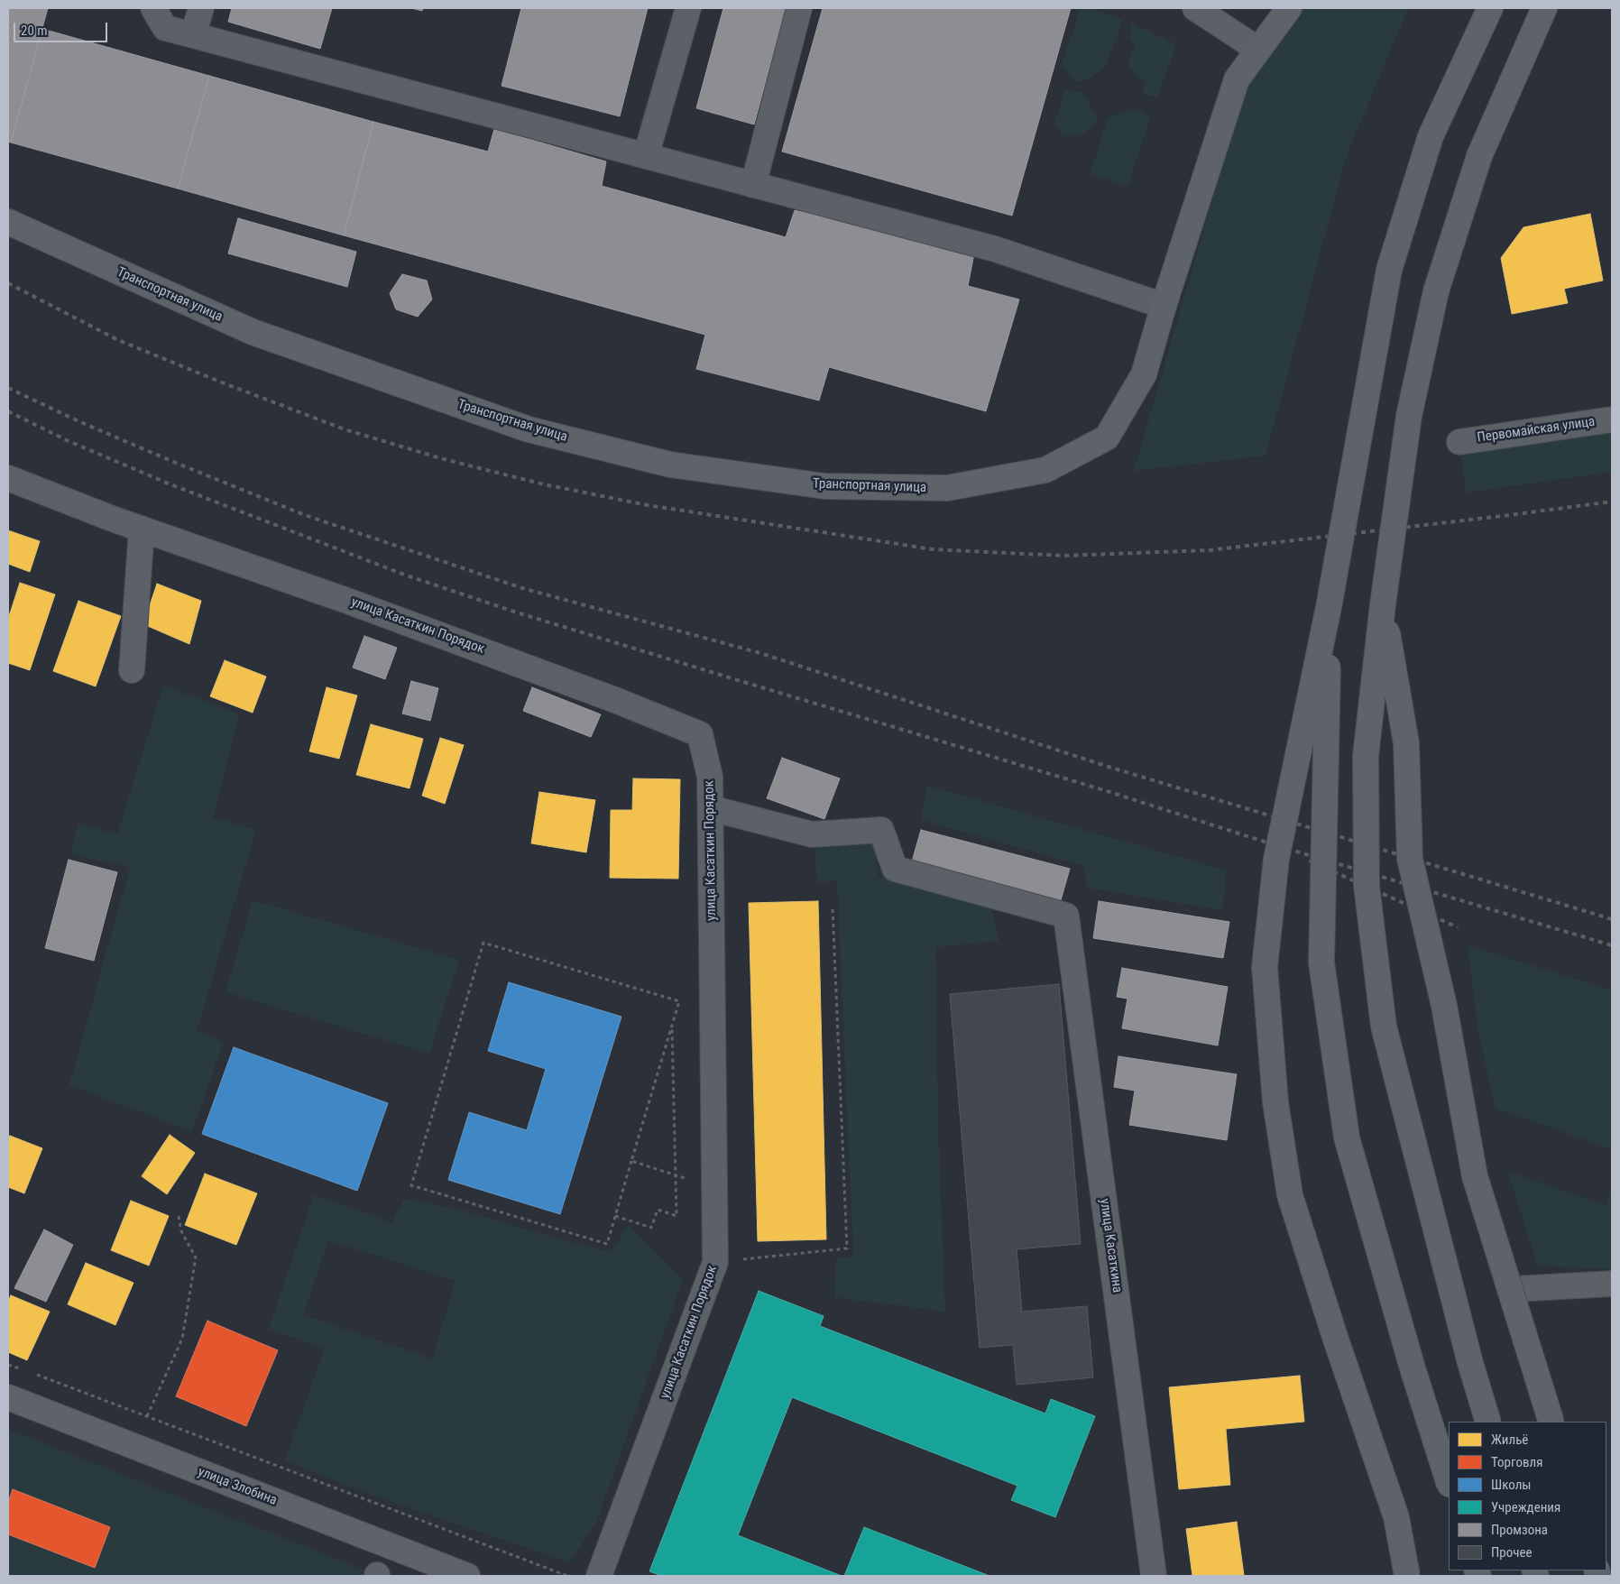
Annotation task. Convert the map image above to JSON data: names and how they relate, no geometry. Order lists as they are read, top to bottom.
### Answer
{
  "streets": {
    "main road": ["Транспортная улица", "улица Злобина"],
    "street": ["Первомайская улица", "улица Касаткин Порядок", "улица Касаткина"]
  },
  "crossings": [
    ["улица Касаткин Порядок", "улица Касаткина"]
  ],
  "legend": [
    "Жильё",
    "Торговля",
    "Школы",
    "Учреждения",
    "Промзона",
    "Прочее"
  ],
  "scale_bar": "20 m"
}
